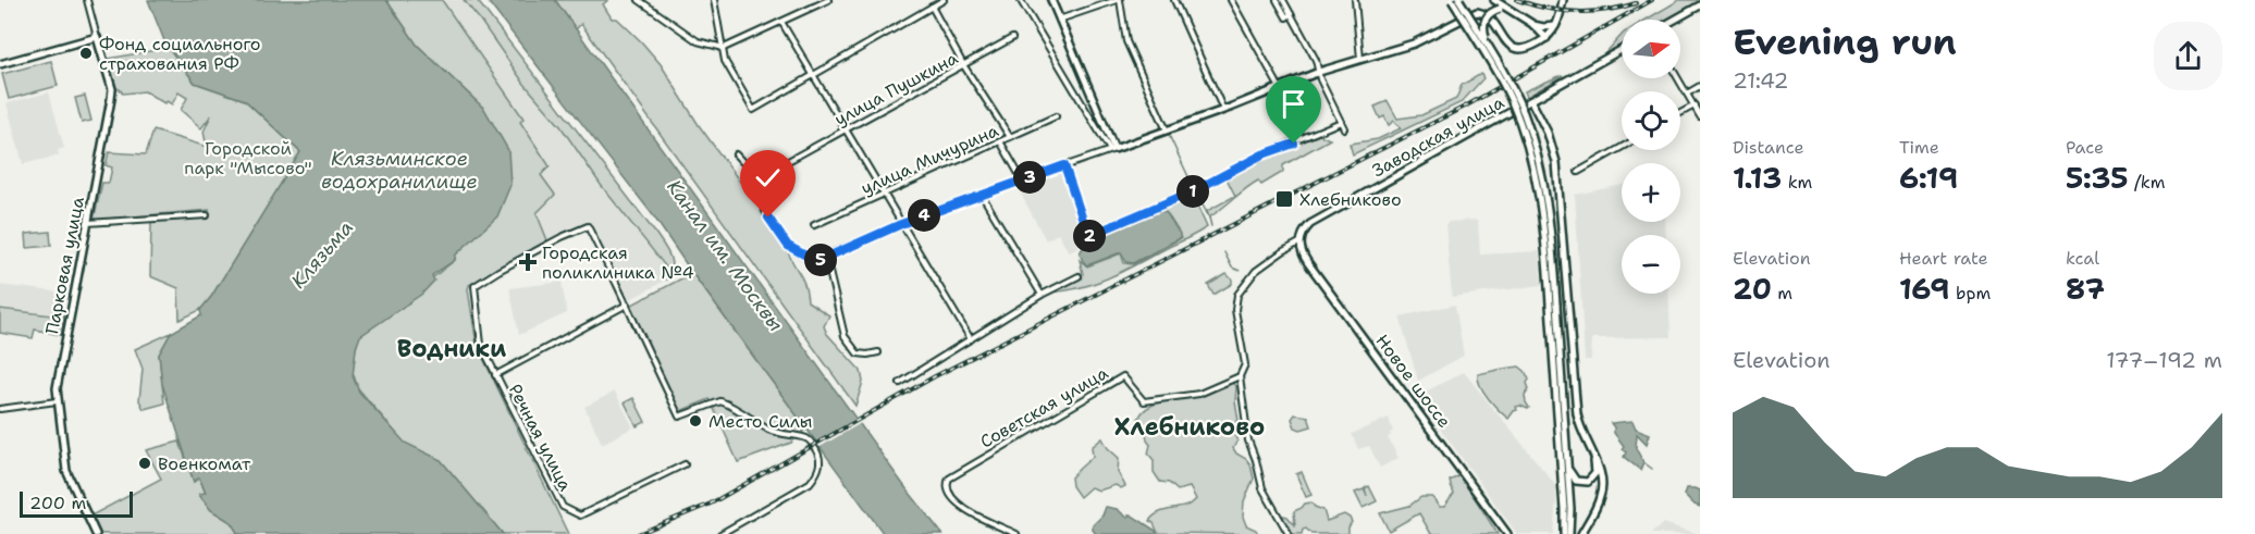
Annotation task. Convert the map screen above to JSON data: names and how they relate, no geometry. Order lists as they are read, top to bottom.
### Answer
{
  "streets": {
    "street": [
      "улица Пушкина",
      "Заводская улица",
      "улица Мичурина",
      "Парковая улица",
      "Новое шоссе",
      "Советская улица",
      "Речная улица"
    ]
  },
  "crossings": [
    ["Заводская улица", "Новое шоссе"]
  ],
  "districts": ["Водники", "Хлебниково"],
  "water": ["Клязьминское водохранилище", "Клязьма", "Канал им. Москвы"],
  "parks": ["Городской парк \"Мысово\""],
  "places": {
    "other": ["Фонд социального страхования РФ", "Место Силы", "Военкомат"],
    "transit": ["Хлебниково"],
    "health": ["Городская поликлиника №4"]
  },
  "scale_bar": "200 m",
  "north": "right",
  "page": {
    "heading": ["Evening run", "21:42"],
    "map_buttons": ["+", "−"],
    "stats": [
      ["Distance", "1.13 km"],
      ["Time", "6:19"],
      ["Pace", "5:35 /km"],
      ["Elevation", "20 m"],
      ["Heart rate", "169 bpm"],
      ["kcal", "87"]
    ],
    "pins": [
      "3",
      "1",
      "4",
      "2",
      "5"
    ],
    "chart": ["Elevation", "177–192 m"],
    "scale": "200 m"
  }
}
